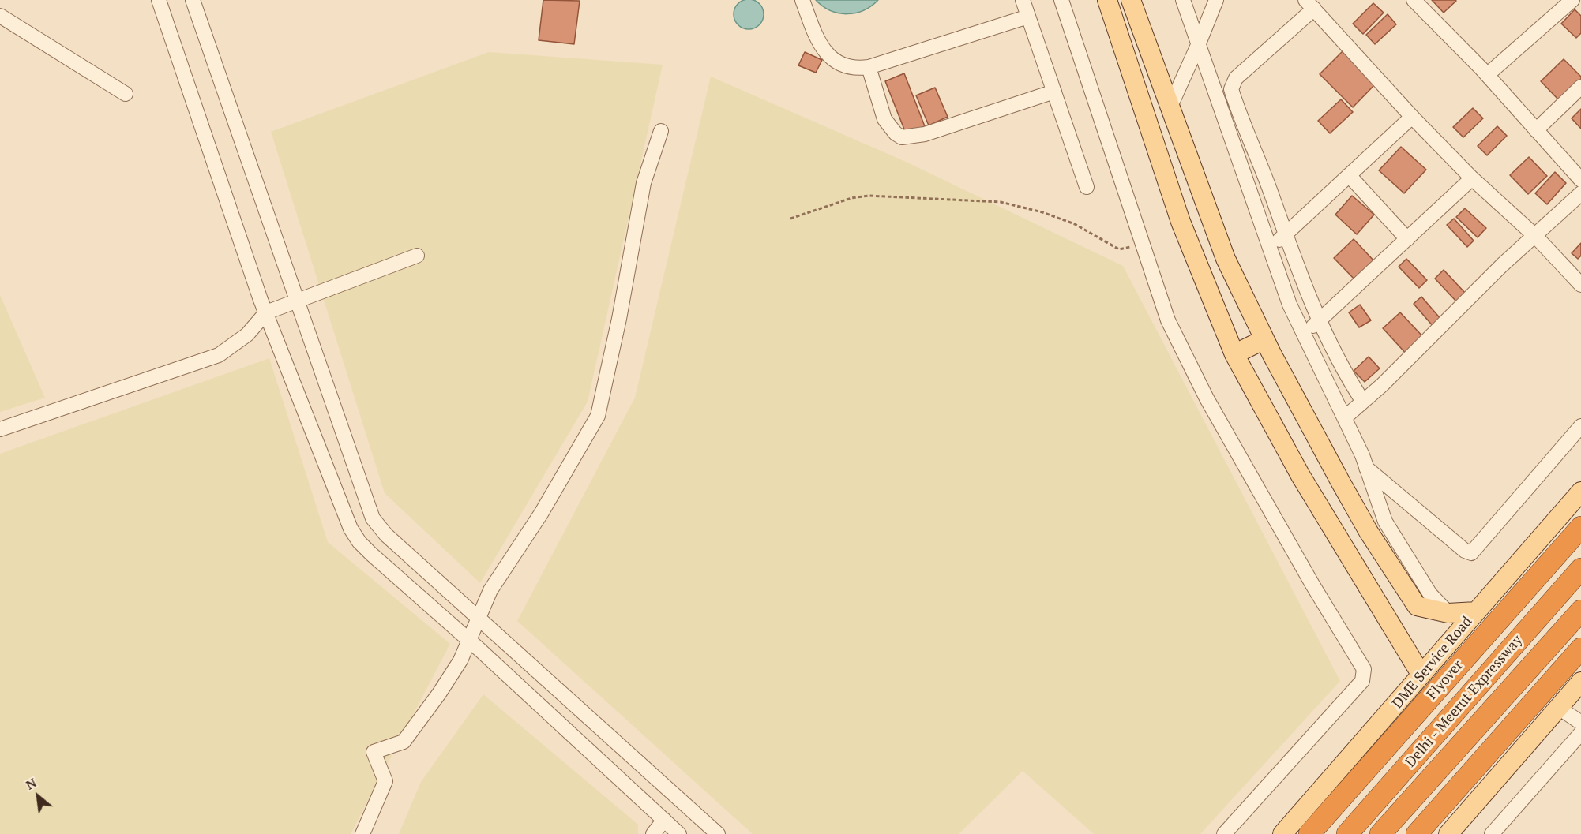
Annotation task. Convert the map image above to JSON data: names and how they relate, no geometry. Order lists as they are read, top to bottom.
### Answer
{
  "streets": {
    "highway": ["Flyover", "Delhi - Meerut Expressway"],
    "main road": ["DME Service Road"]
  },
  "north": "top left"
}
